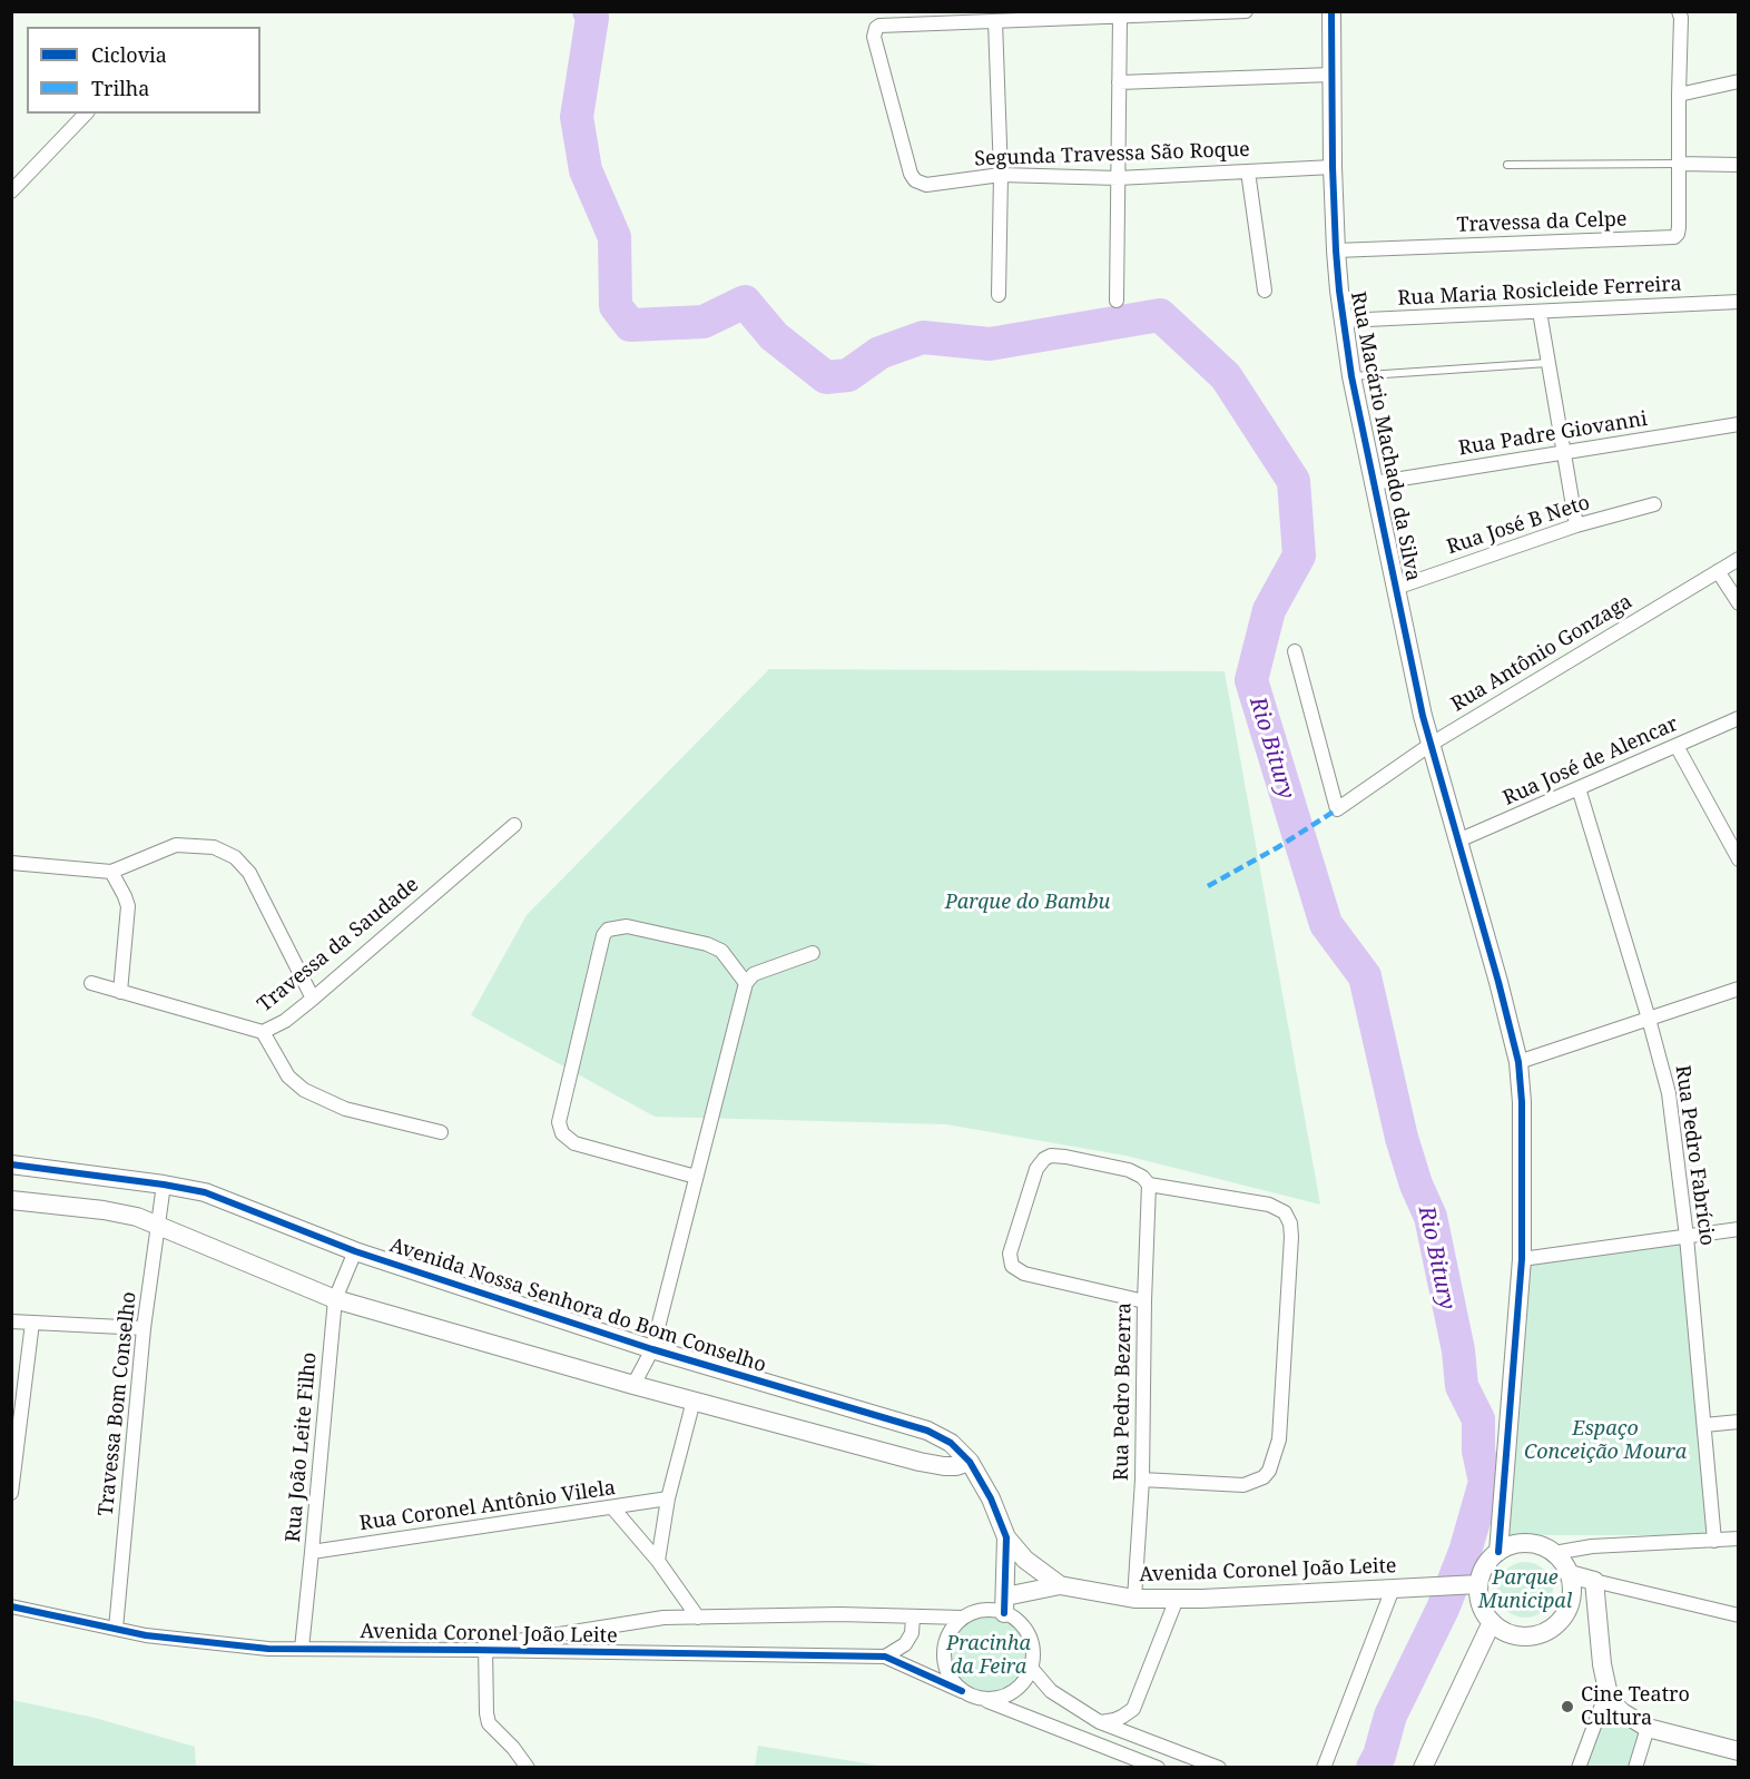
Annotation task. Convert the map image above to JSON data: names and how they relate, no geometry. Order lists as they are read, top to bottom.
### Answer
{
  "streets": {
    "street": [
      "Segunda Travessa São Roque",
      "Travessa da Celpe",
      "Rua Maria Rosicleide Ferreira",
      "Rua Padre Giovanni",
      "Rua Macário Machado da Silva",
      "Rua José B Neto",
      "Rua Antônio Gonzaga",
      "Rua José de Alencar",
      "Travessa da Saudade",
      "Rua Pedro Fabrício",
      "Avenida Nossa Senhora do Bom Conselho",
      "Rua Pedro Bezerra",
      "Travessa Bom Conselho",
      "Rua João Leite Filho",
      "Rua Coronel Antônio Vilela",
      "Avenida Coronel João Leite"
    ]
  },
  "crossings": [
    ["Segunda Travessa São Roque", "Rua Macário Machado da Silva"],
    ["Travessa da Celpe", "Rua Macário Machado da Silva"],
    ["Rua Maria Rosicleide Ferreira", "Rua Macário Machado da Silva"],
    ["Rua Padre Giovanni", "Rua Macário Machado da Silva"],
    ["Rua Macário Machado da Silva", "Rua José B Neto"],
    ["Rua Macário Machado da Silva", "Rua Antônio Gonzaga"],
    ["Rua Macário Machado da Silva", "Rua José de Alencar"],
    ["Rua Macário Machado da Silva", "Avenida Coronel João Leite"],
    ["Rua José de Alencar", "Rua Pedro Fabrício"],
    ["Avenida Nossa Senhora do Bom Conselho", "Travessa Bom Conselho"],
    ["Avenida Nossa Senhora do Bom Conselho", "Rua João Leite Filho"],
    ["Avenida Nossa Senhora do Bom Conselho", "Avenida Coronel João Leite"],
    ["Rua Pedro Bezerra", "Avenida Coronel João Leite"],
    ["Travessa Bom Conselho", "Avenida Coronel João Leite"],
    ["Rua João Leite Filho", "Rua Coronel Antônio Vilela"],
    ["Rua João Leite Filho", "Avenida Coronel João Leite"]
  ],
  "water": ["Rio Bitury"],
  "parks": [
    "Parque do Bambu",
    "Espaço Conceição Moura",
    "Parque Municipal",
    "Pracinha da Feira"
  ],
  "places": ["Cine Teatro Cultura"],
  "legend": ["Ciclovia", "Trilha"]
}
